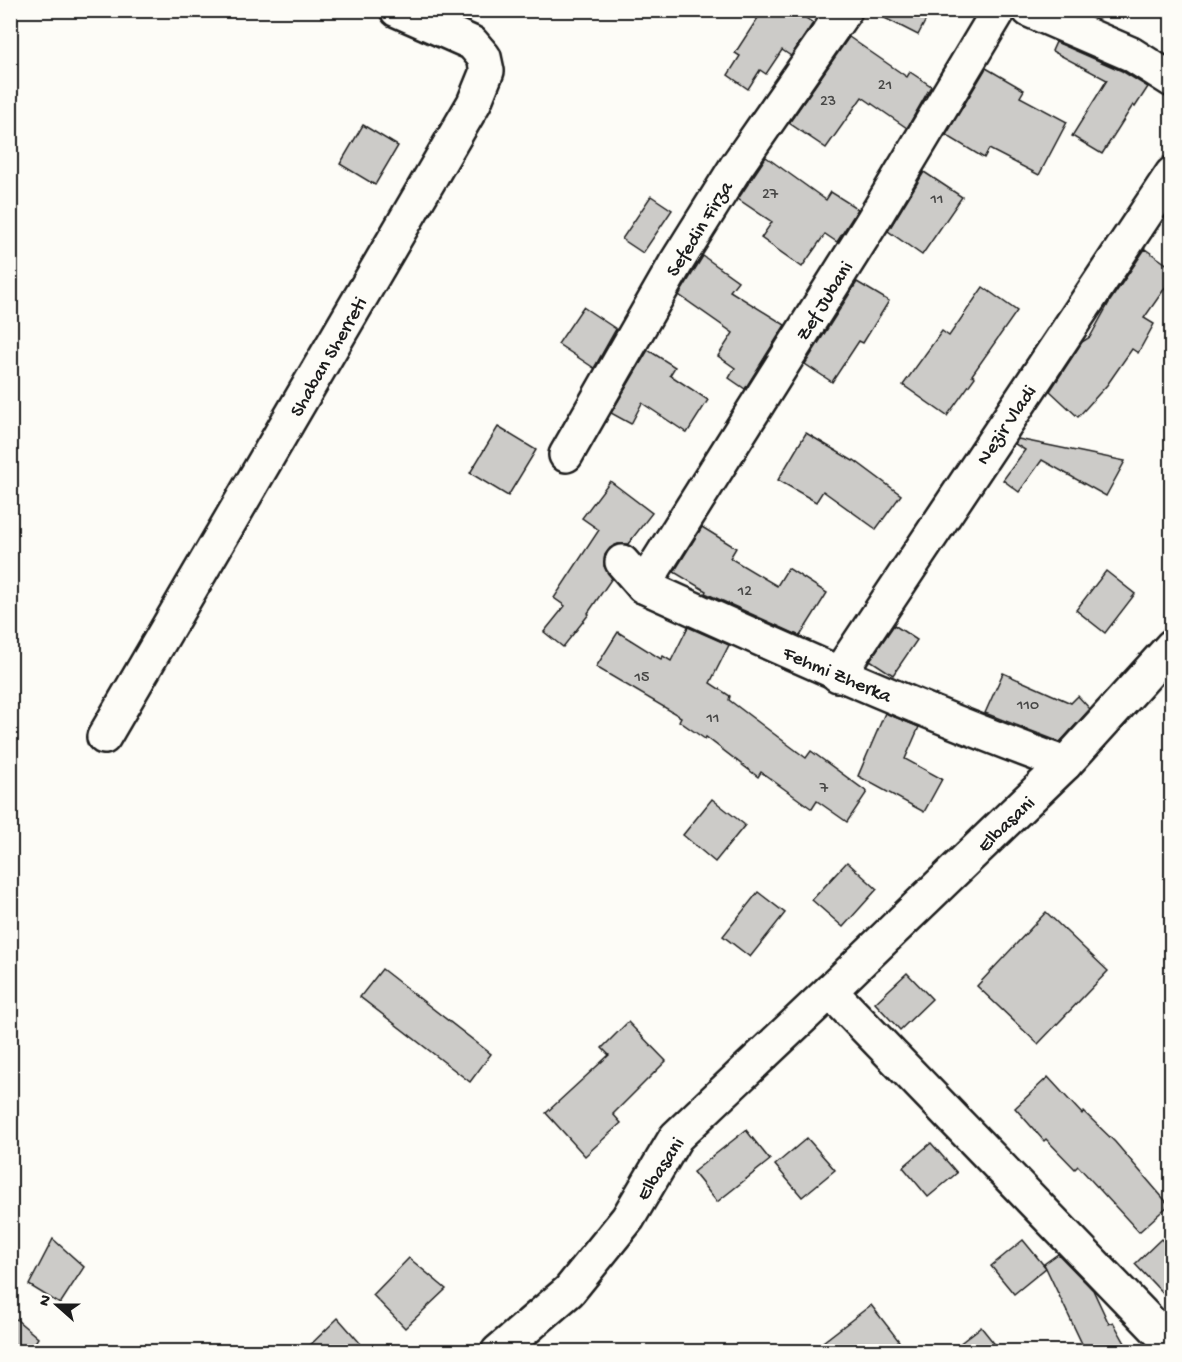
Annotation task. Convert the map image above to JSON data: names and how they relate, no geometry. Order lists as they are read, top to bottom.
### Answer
{
  "streets": {
    "street": [
      "Sefedin Firza",
      "Zef Jubani",
      "Shaban Sherreti",
      "Nezir Vladi",
      "Fehmi Zherka",
      "Elbasani"
    ]
  },
  "crossings": [
    ["Zef Jubani", "Fehmi Zherka"],
    ["Nezir Vladi", "Fehmi Zherka"],
    ["Fehmi Zherka", "Elbasani"]
  ],
  "house_numbers": [
    "21",
    "23",
    "27",
    "11",
    "12",
    "15",
    "110",
    "11",
    "7"
  ],
  "north": "left"
}
